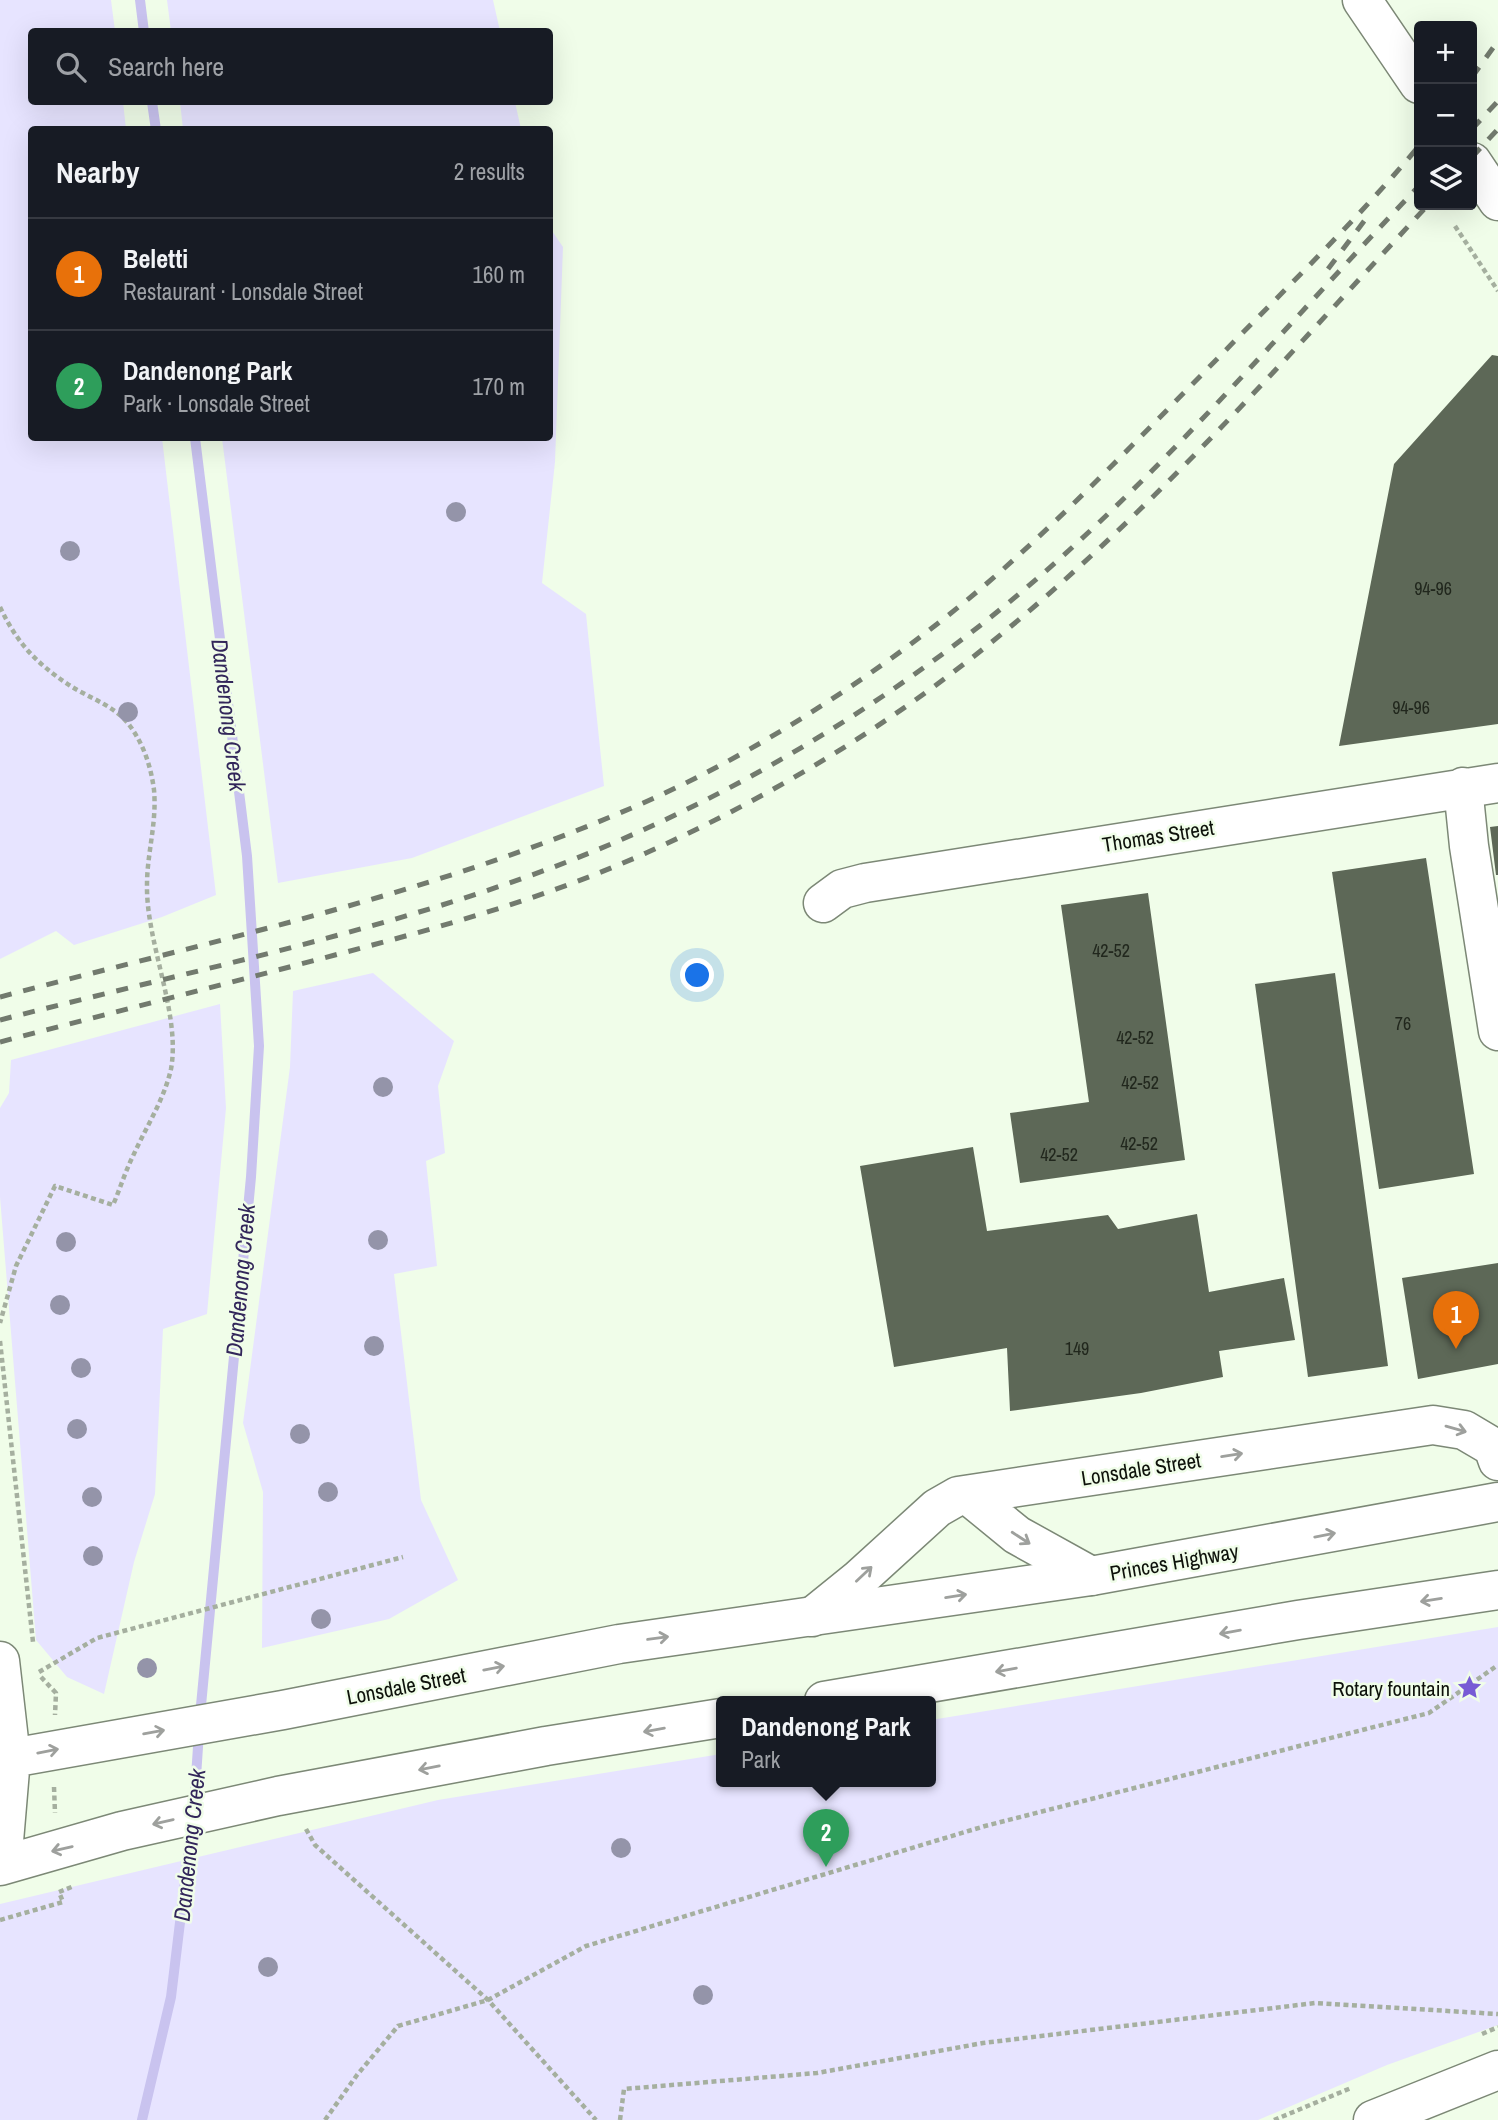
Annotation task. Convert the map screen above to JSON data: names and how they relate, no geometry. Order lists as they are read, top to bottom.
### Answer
{
  "streets": {
    "main road": ["Thomas Street", "Lonsdale Street", "Princes Highway"]
  },
  "crossings": [
    ["Lonsdale Street", "Princes Highway"]
  ],
  "water": ["Dandenong Creek"],
  "places": {
    "place": ["Rotary fountain"]
  },
  "house_numbers": [
    "94-96",
    "94-96",
    "42-52",
    "76",
    "42-52",
    "42-52",
    "42-52",
    "42-52",
    "149"
  ],
  "page": {
    "map_buttons": ["+", "−"],
    "search": "Search here",
    "heading": ["Nearby", "2 results"],
    "list": [
      {
        "mark": "1",
        "name": "Beletti",
        "note": "Restaurant · Lonsdale Street",
        "value": "160 m"
      },
      {
        "mark": "2",
        "name": "Dandenong Park",
        "note": "Park · Lonsdale Street",
        "value": "170 m"
      }
    ],
    "pins": ["1", "2"],
    "popup": ["Dandenong Park", "Park"]
  }
}
